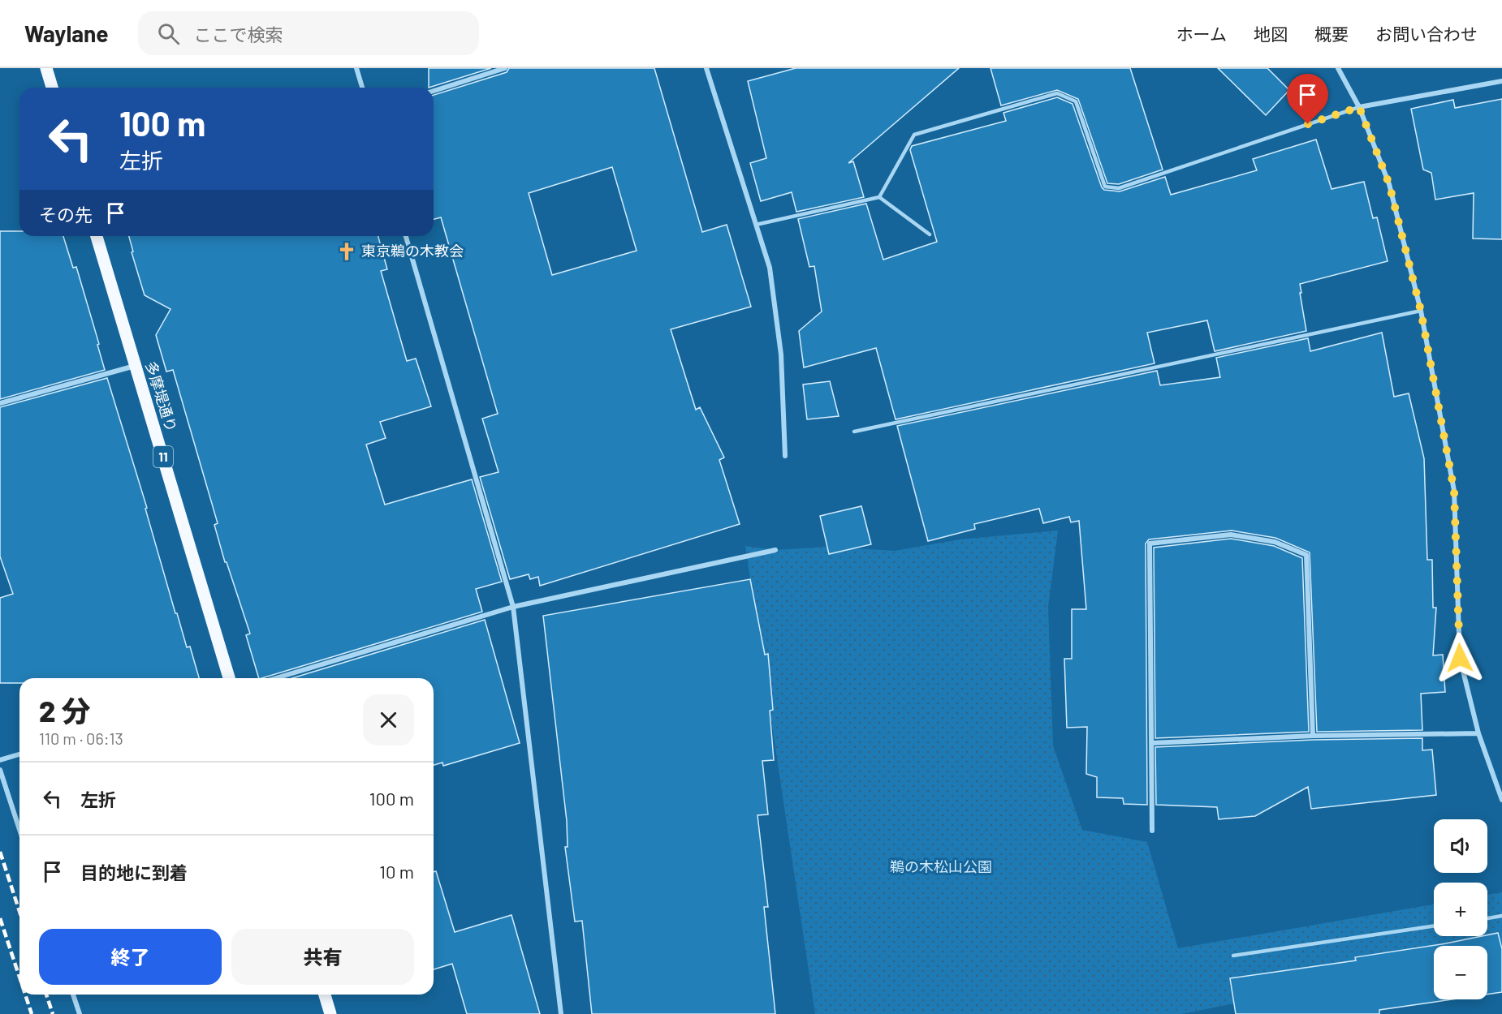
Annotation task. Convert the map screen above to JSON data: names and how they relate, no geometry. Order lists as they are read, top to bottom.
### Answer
{
  "streets": {
    "main road": ["多摩堤通り", "11"]
  },
  "parks": ["鵜の木松山公園"],
  "places": {
    "church": ["東京鵜の木教会"]
  },
  "page": {
    "header": "Waylane",
    "search": "ここで検索",
    "nav": [
      "ホーム",
      "地図",
      "概要",
      "お問い合わせ"
    ],
    "turn": ["100 m", "左折"],
    "then": "その先",
    "heading": ["2 分", "110 m · 06:13"],
    "list": [
      {
        "name": "左折",
        "value": "100 m"
      },
      {
        "name": "目的地に到着",
        "value": "10 m"
      }
    ],
    "map_buttons": ["+", "−"],
    "buttons": ["終了", "共有"]
  }
}
